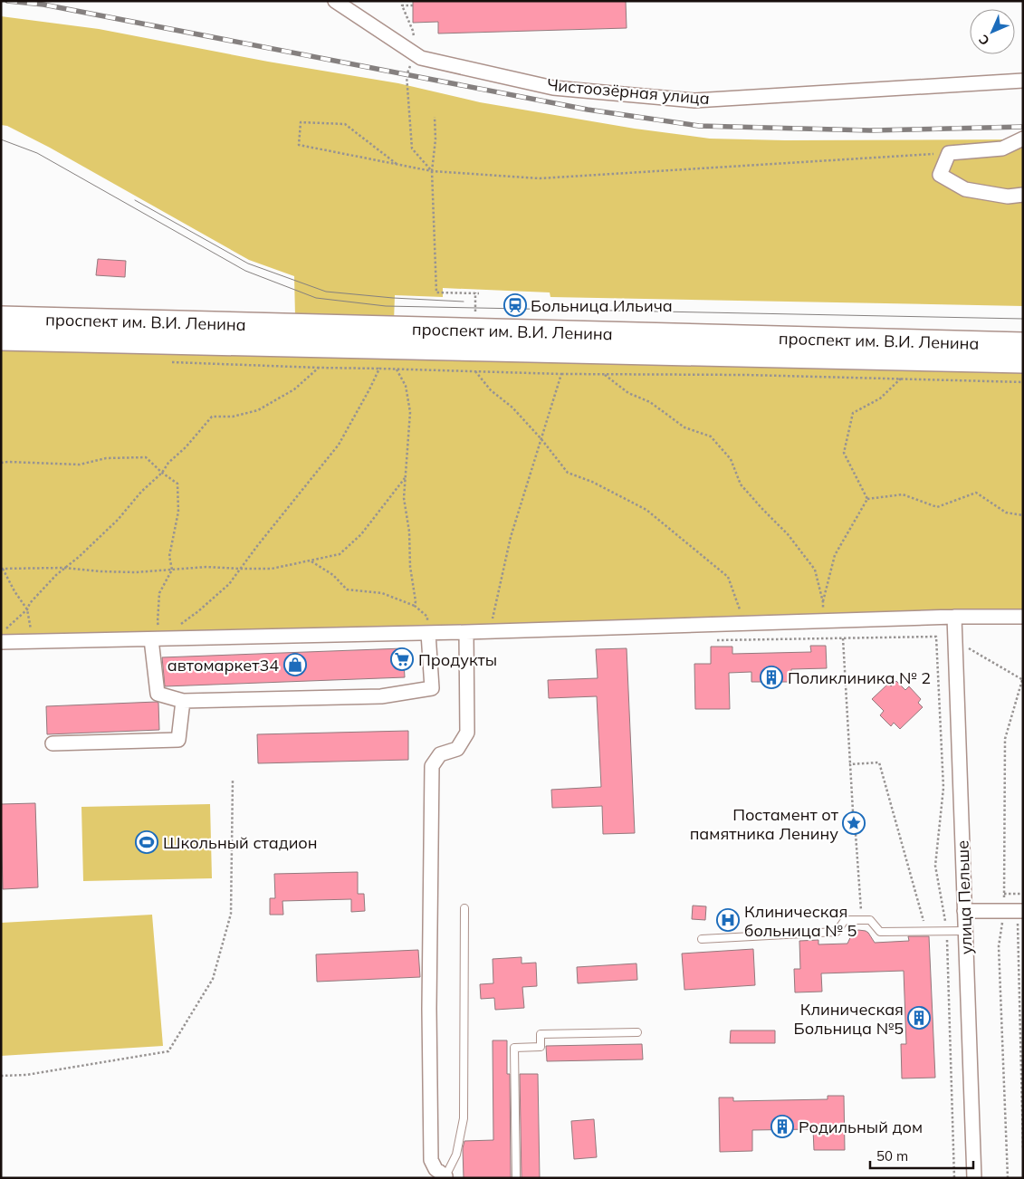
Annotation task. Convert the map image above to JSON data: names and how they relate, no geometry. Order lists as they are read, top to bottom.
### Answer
{
  "streets": {
    "main road": ["проспект им. В.И. Ленина"],
    "street": ["Чистоозёрная улица", "улица Пельше"]
  },
  "places": {
    "station": ["Больница Ильича"],
    "supermarket": ["Продукты"],
    "shop": ["автомаркет34"],
    "building": ["Поликлиника № 2", "Клиническая Больница №5", "Родильный дом"],
    "place": ["Постамент от памятника Ленину"],
    "sports": ["Школьный стадион"],
    "hospital": ["Клиническая больница № 5"]
  },
  "scale_bar": "50 m",
  "north": "bottom left"
}
